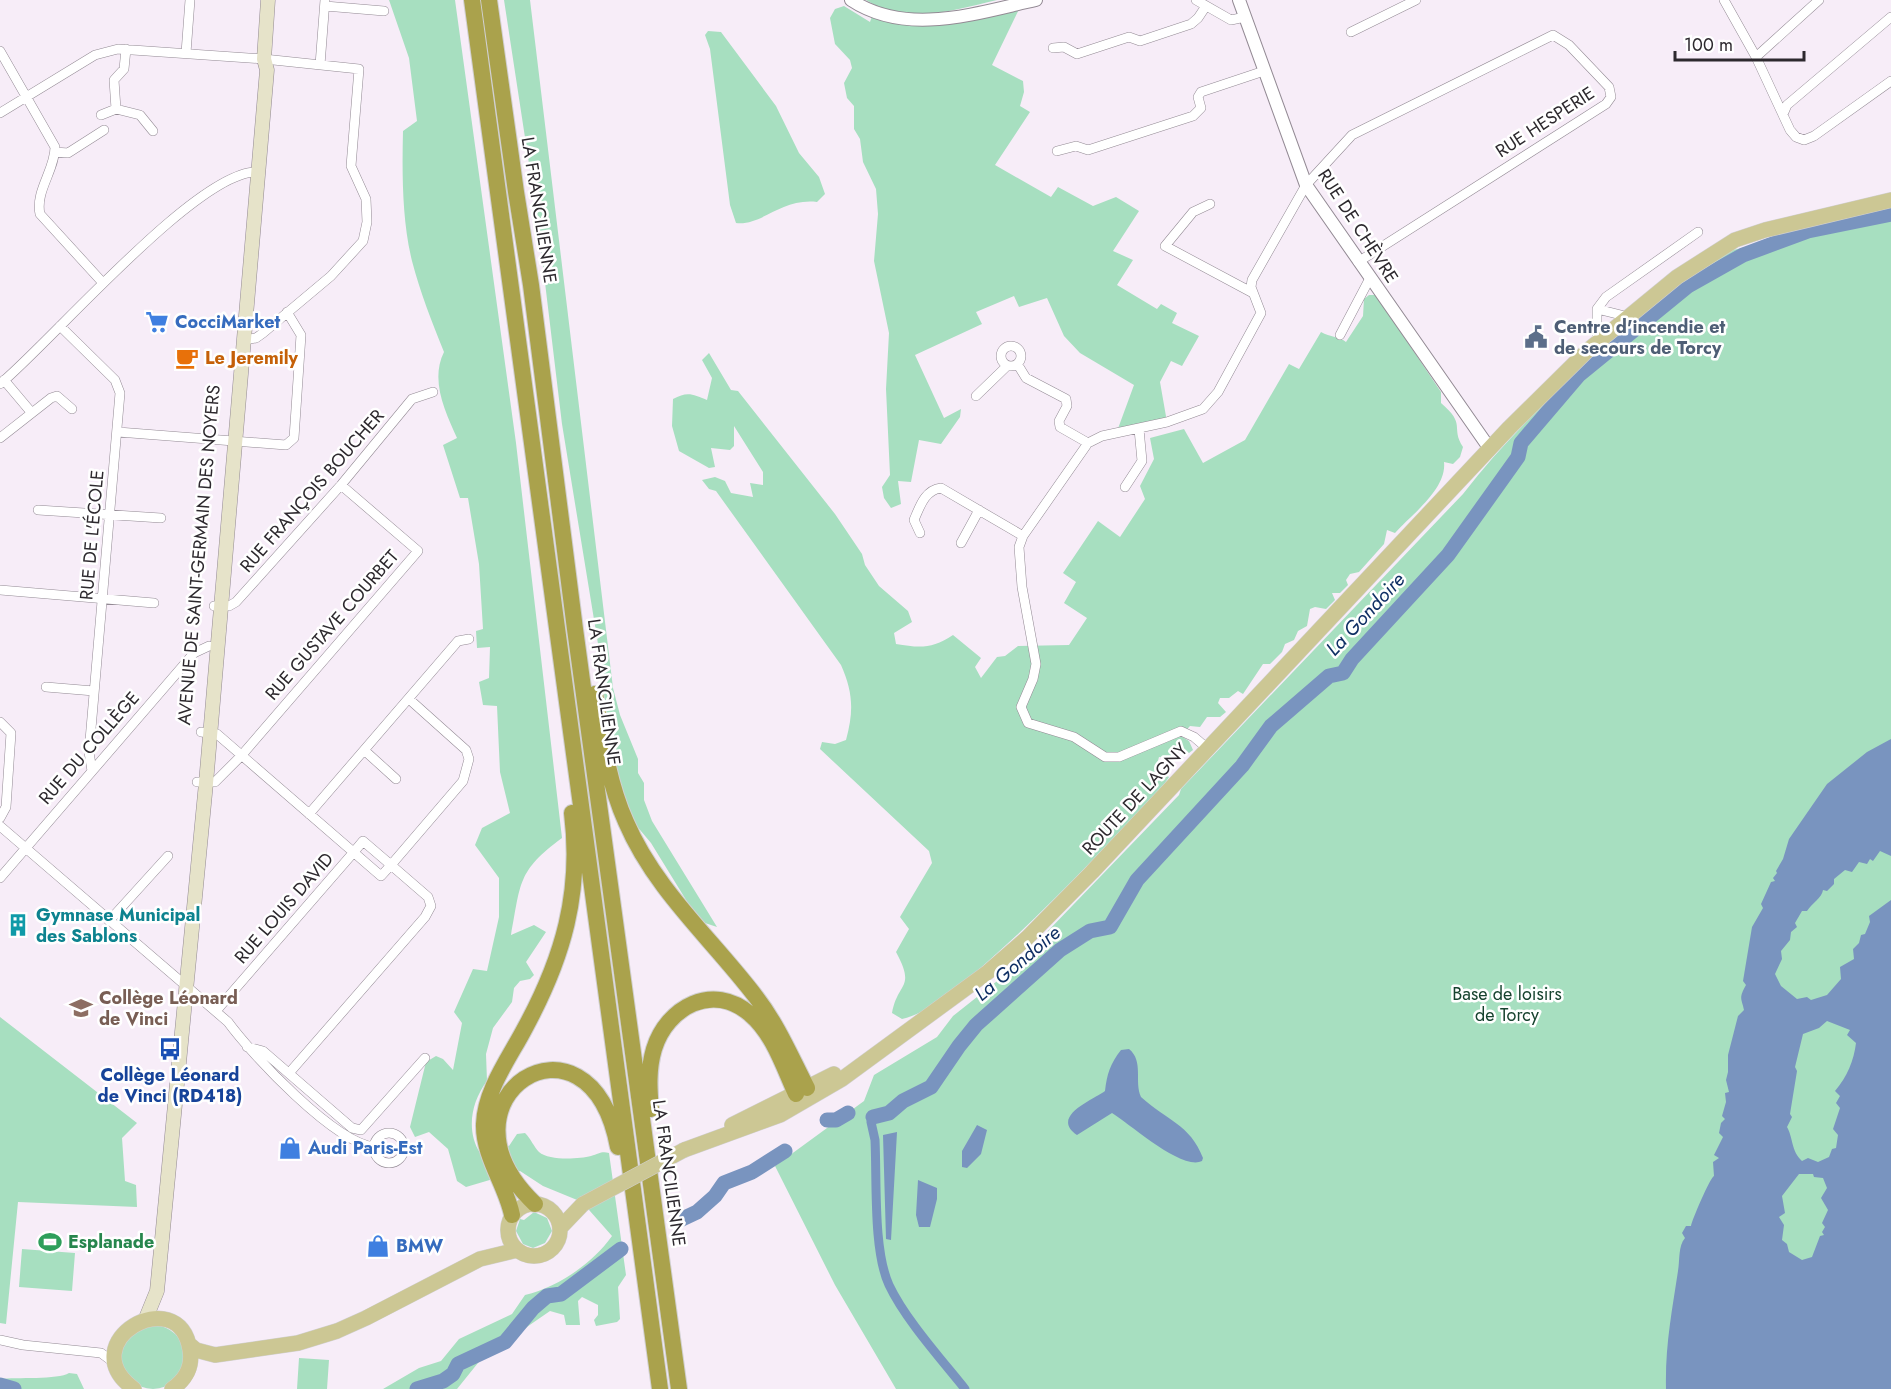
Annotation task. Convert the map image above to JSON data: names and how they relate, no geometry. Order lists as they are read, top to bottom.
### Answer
{
  "streets": {
    "highway": ["LA FRANCILIENNE"],
    "main road": ["AVENUE DE SAINT-GERMAIN DES NOYERS", "ROUTE DE LAGNY"],
    "street": [
      "RUE HESPERIE",
      "RUE DE CHÈVRE",
      "RUE FRANÇOIS BOUCHER",
      "RUE DE L'ÉCOLE",
      "RUE GUSTAVE COURBET",
      "RUE DU COLLÈGE",
      "RUE LOUIS DAVID"
    ]
  },
  "crossings": [
    ["RUE HESPERIE", "RUE DE CHÈVRE"],
    ["RUE DE CHÈVRE", "ROUTE DE LAGNY"],
    ["RUE FRANÇOIS BOUCHER", "AVENUE DE SAINT-GERMAIN DES NOYERS"],
    ["RUE FRANÇOIS BOUCHER", "RUE GUSTAVE COURBET"],
    ["RUE DE L'ÉCOLE", "RUE DU COLLÈGE"],
    ["AVENUE DE SAINT-GERMAIN DES NOYERS", "RUE GUSTAVE COURBET"],
    ["AVENUE DE SAINT-GERMAIN DES NOYERS", "RUE DU COLLÈGE"]
  ],
  "water": ["La Gondoire"],
  "parks": ["Base de loisirs de Torcy"],
  "places": {
    "supermarket": ["CocciMarket"],
    "public building": ["Centre d'incendie et de secours de Torcy"],
    "cafe": ["Le Jeremily"],
    "building": ["Gymnase Municipal des Sablons"],
    "school or university": ["Collège Léonard de Vinci"],
    "bus stop": ["Collège Léonard de Vinci (RD418)"],
    "shop": ["Audi Paris-Est", "BMW"],
    "sports": ["Esplanade"]
  },
  "scale_bar": "100 m"
}
